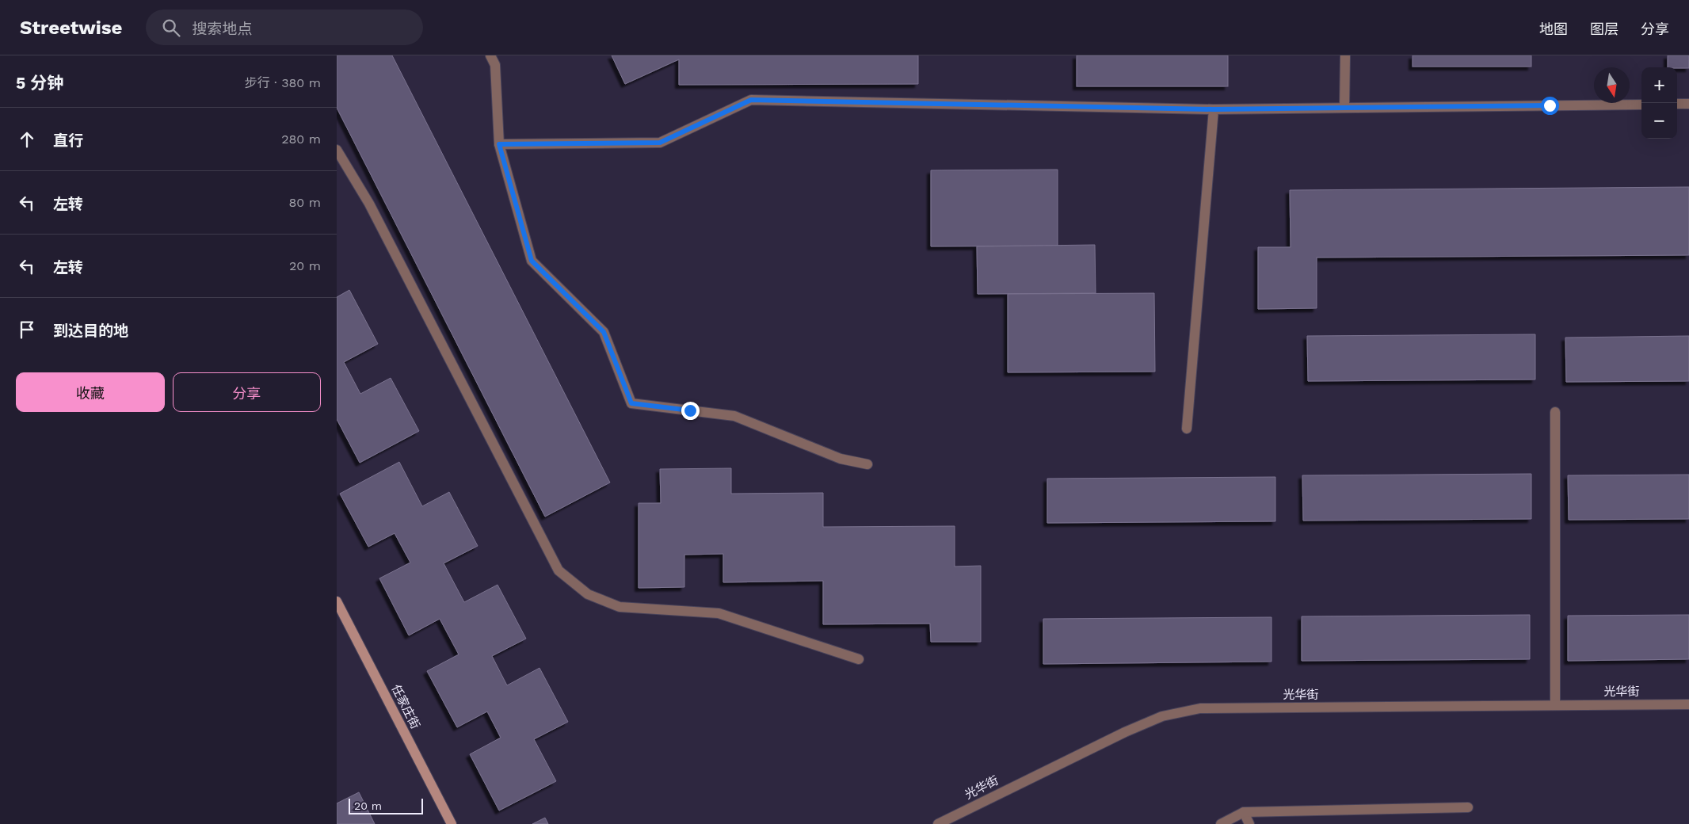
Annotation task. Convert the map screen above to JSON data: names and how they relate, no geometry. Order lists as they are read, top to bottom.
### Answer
{
  "streets": {
    "street": ["光华街", "任家庄街"]
  },
  "scale_bar": "20 m",
  "north": "bottom",
  "page": {
    "header": "Streetwise",
    "search": "搜索地点",
    "nav": ["地图", "图层", "分享"],
    "heading": ["5 分钟", "步行 · 380 m"],
    "map_buttons": ["+", "−"],
    "list": [
      ["直行", "280 m"],
      ["左转", "80 m"],
      ["左转", "20 m"],
      "到达目的地"
    ],
    "buttons": ["收藏", "分享"],
    "scale": "20 m"
  }
}
